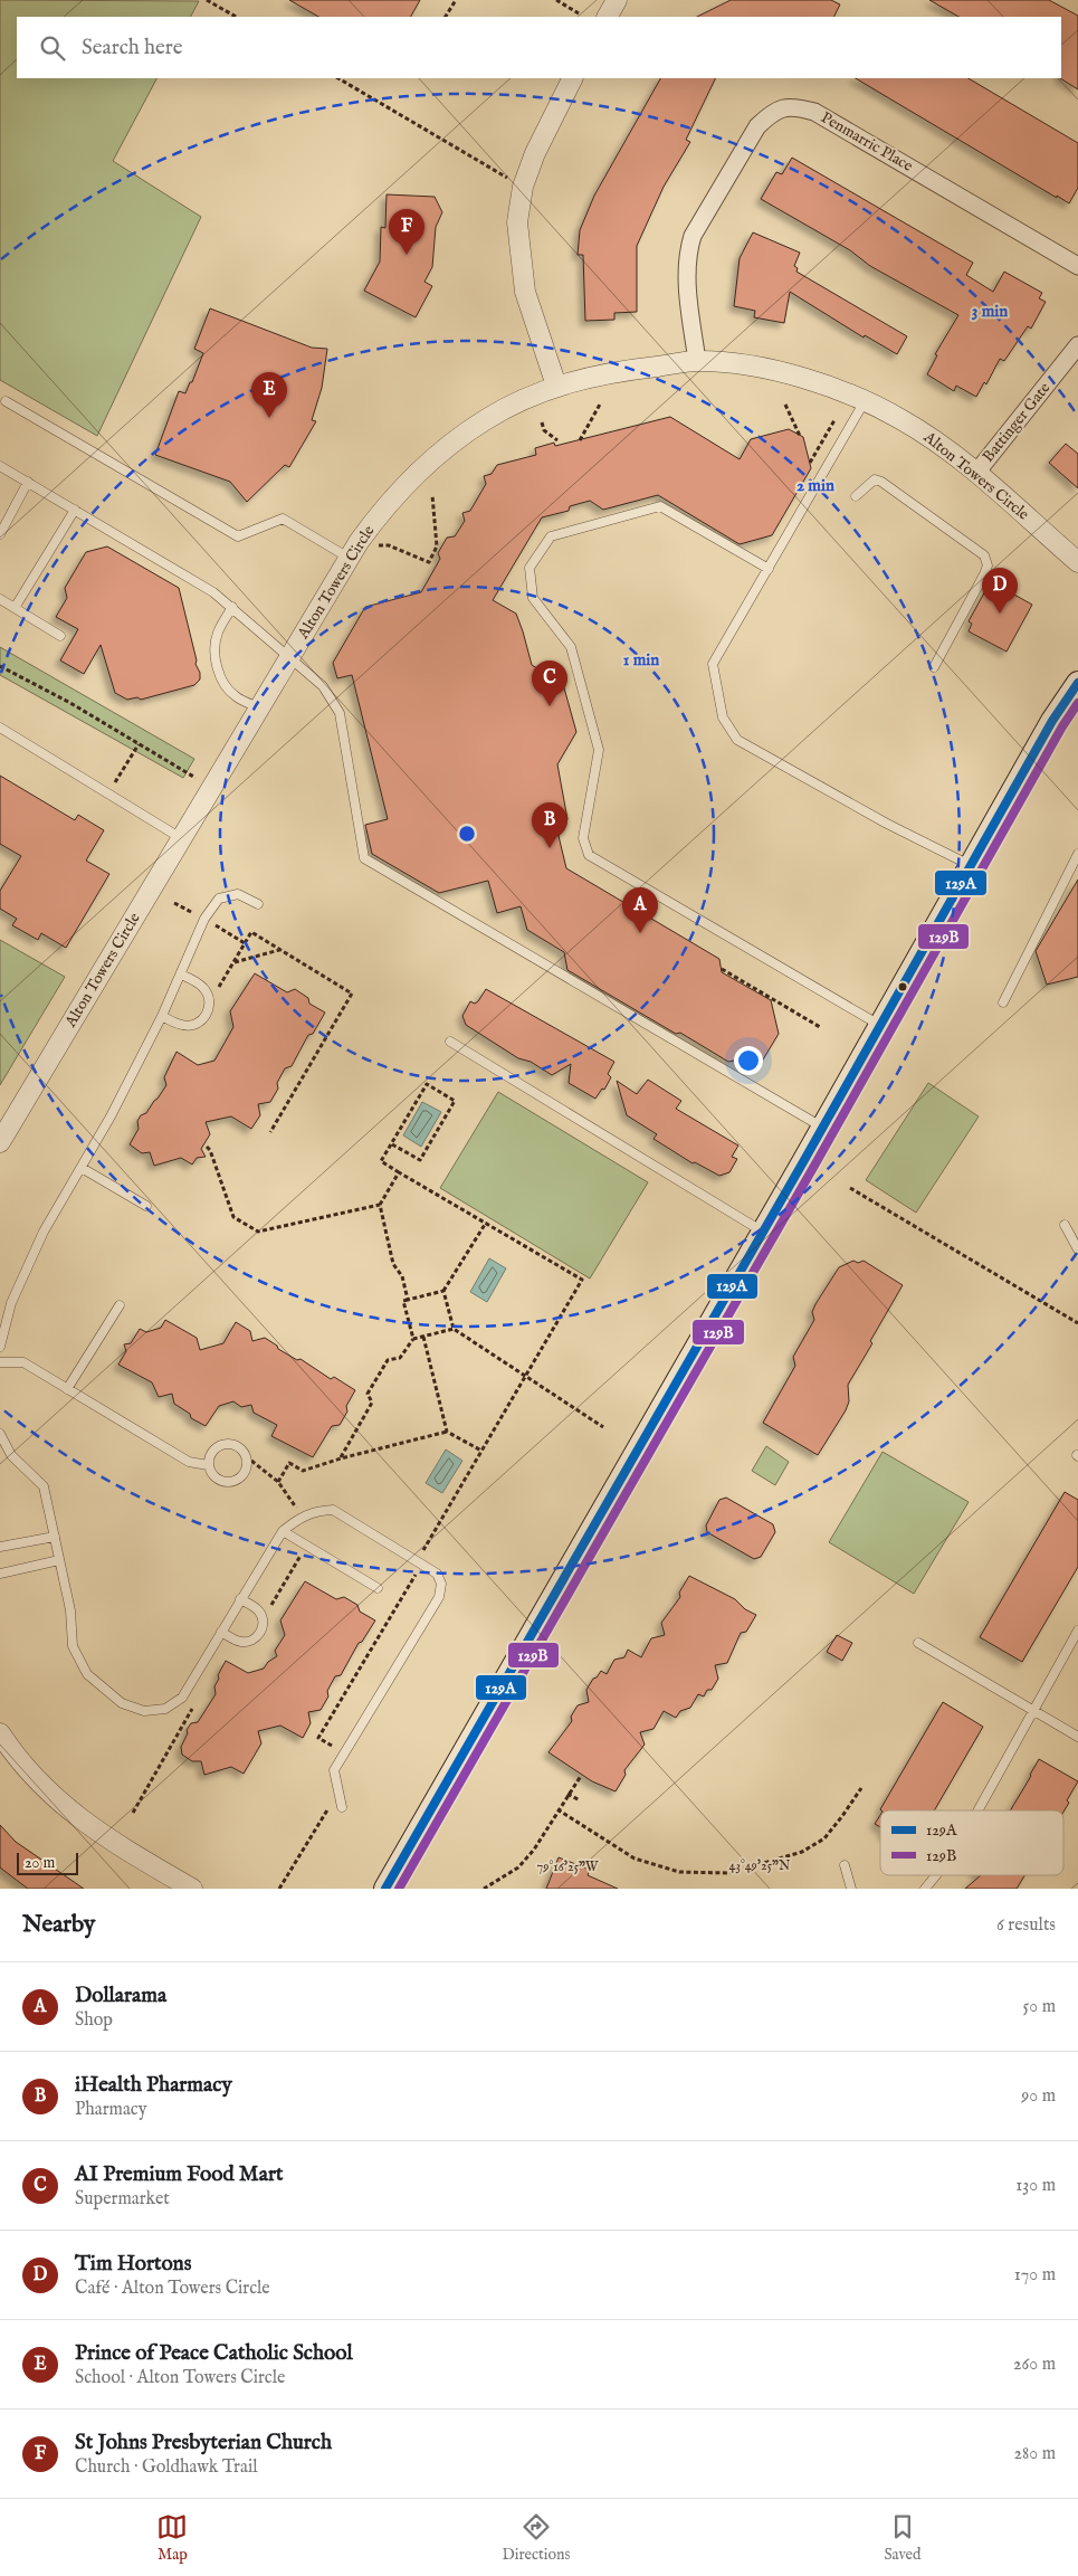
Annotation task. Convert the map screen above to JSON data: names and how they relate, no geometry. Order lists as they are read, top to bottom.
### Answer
{
  "streets": {
    "street": ["Penmarric Place", "Battinger Gate", "Alton Towers Circle"]
  },
  "crossings": [
    ["Penmarric Place", "Alton Towers Circle"],
    ["Battinger Gate", "Alton Towers Circle"]
  ],
  "lines": ["transit line 129A", "transit line 129B"],
  "legend": ["129A", "129B"],
  "scale_bar": "20 m",
  "page": {
    "search": "Search here",
    "pins": [
      "F",
      "E",
      "D",
      "C",
      "B",
      "A"
    ],
    "scale": "20 m",
    "heading": ["Nearby", "6 results"],
    "list": [
      {
        "mark": "A",
        "name": "Dollarama",
        "note": "Shop",
        "value": "50 m"
      },
      {
        "mark": "B",
        "name": "iHealth Pharmacy",
        "note": "Pharmacy",
        "value": "90 m"
      },
      {
        "mark": "C",
        "name": "AI Premium Food Mart",
        "note": "Supermarket",
        "value": "130 m"
      },
      {
        "mark": "D",
        "name": "Tim Hortons",
        "note": "Café · Alton Towers Circle",
        "value": "170 m"
      },
      {
        "mark": "E",
        "name": "Prince of Peace Catholic School",
        "note": "School · Alton Towers Circle",
        "value": "260 m"
      },
      {
        "mark": "F",
        "name": "St Johns Presbyterian Church",
        "note": "Church · Goldhawk Trail",
        "value": "280 m"
      }
    ],
    "nav": ["Map", "Directions", "Saved"]
  },
  "coordinates": ["43°49'25\"N", "79°16'25\"W"],
  "rings": ["3 min", "2 min", "1 min"]
}
